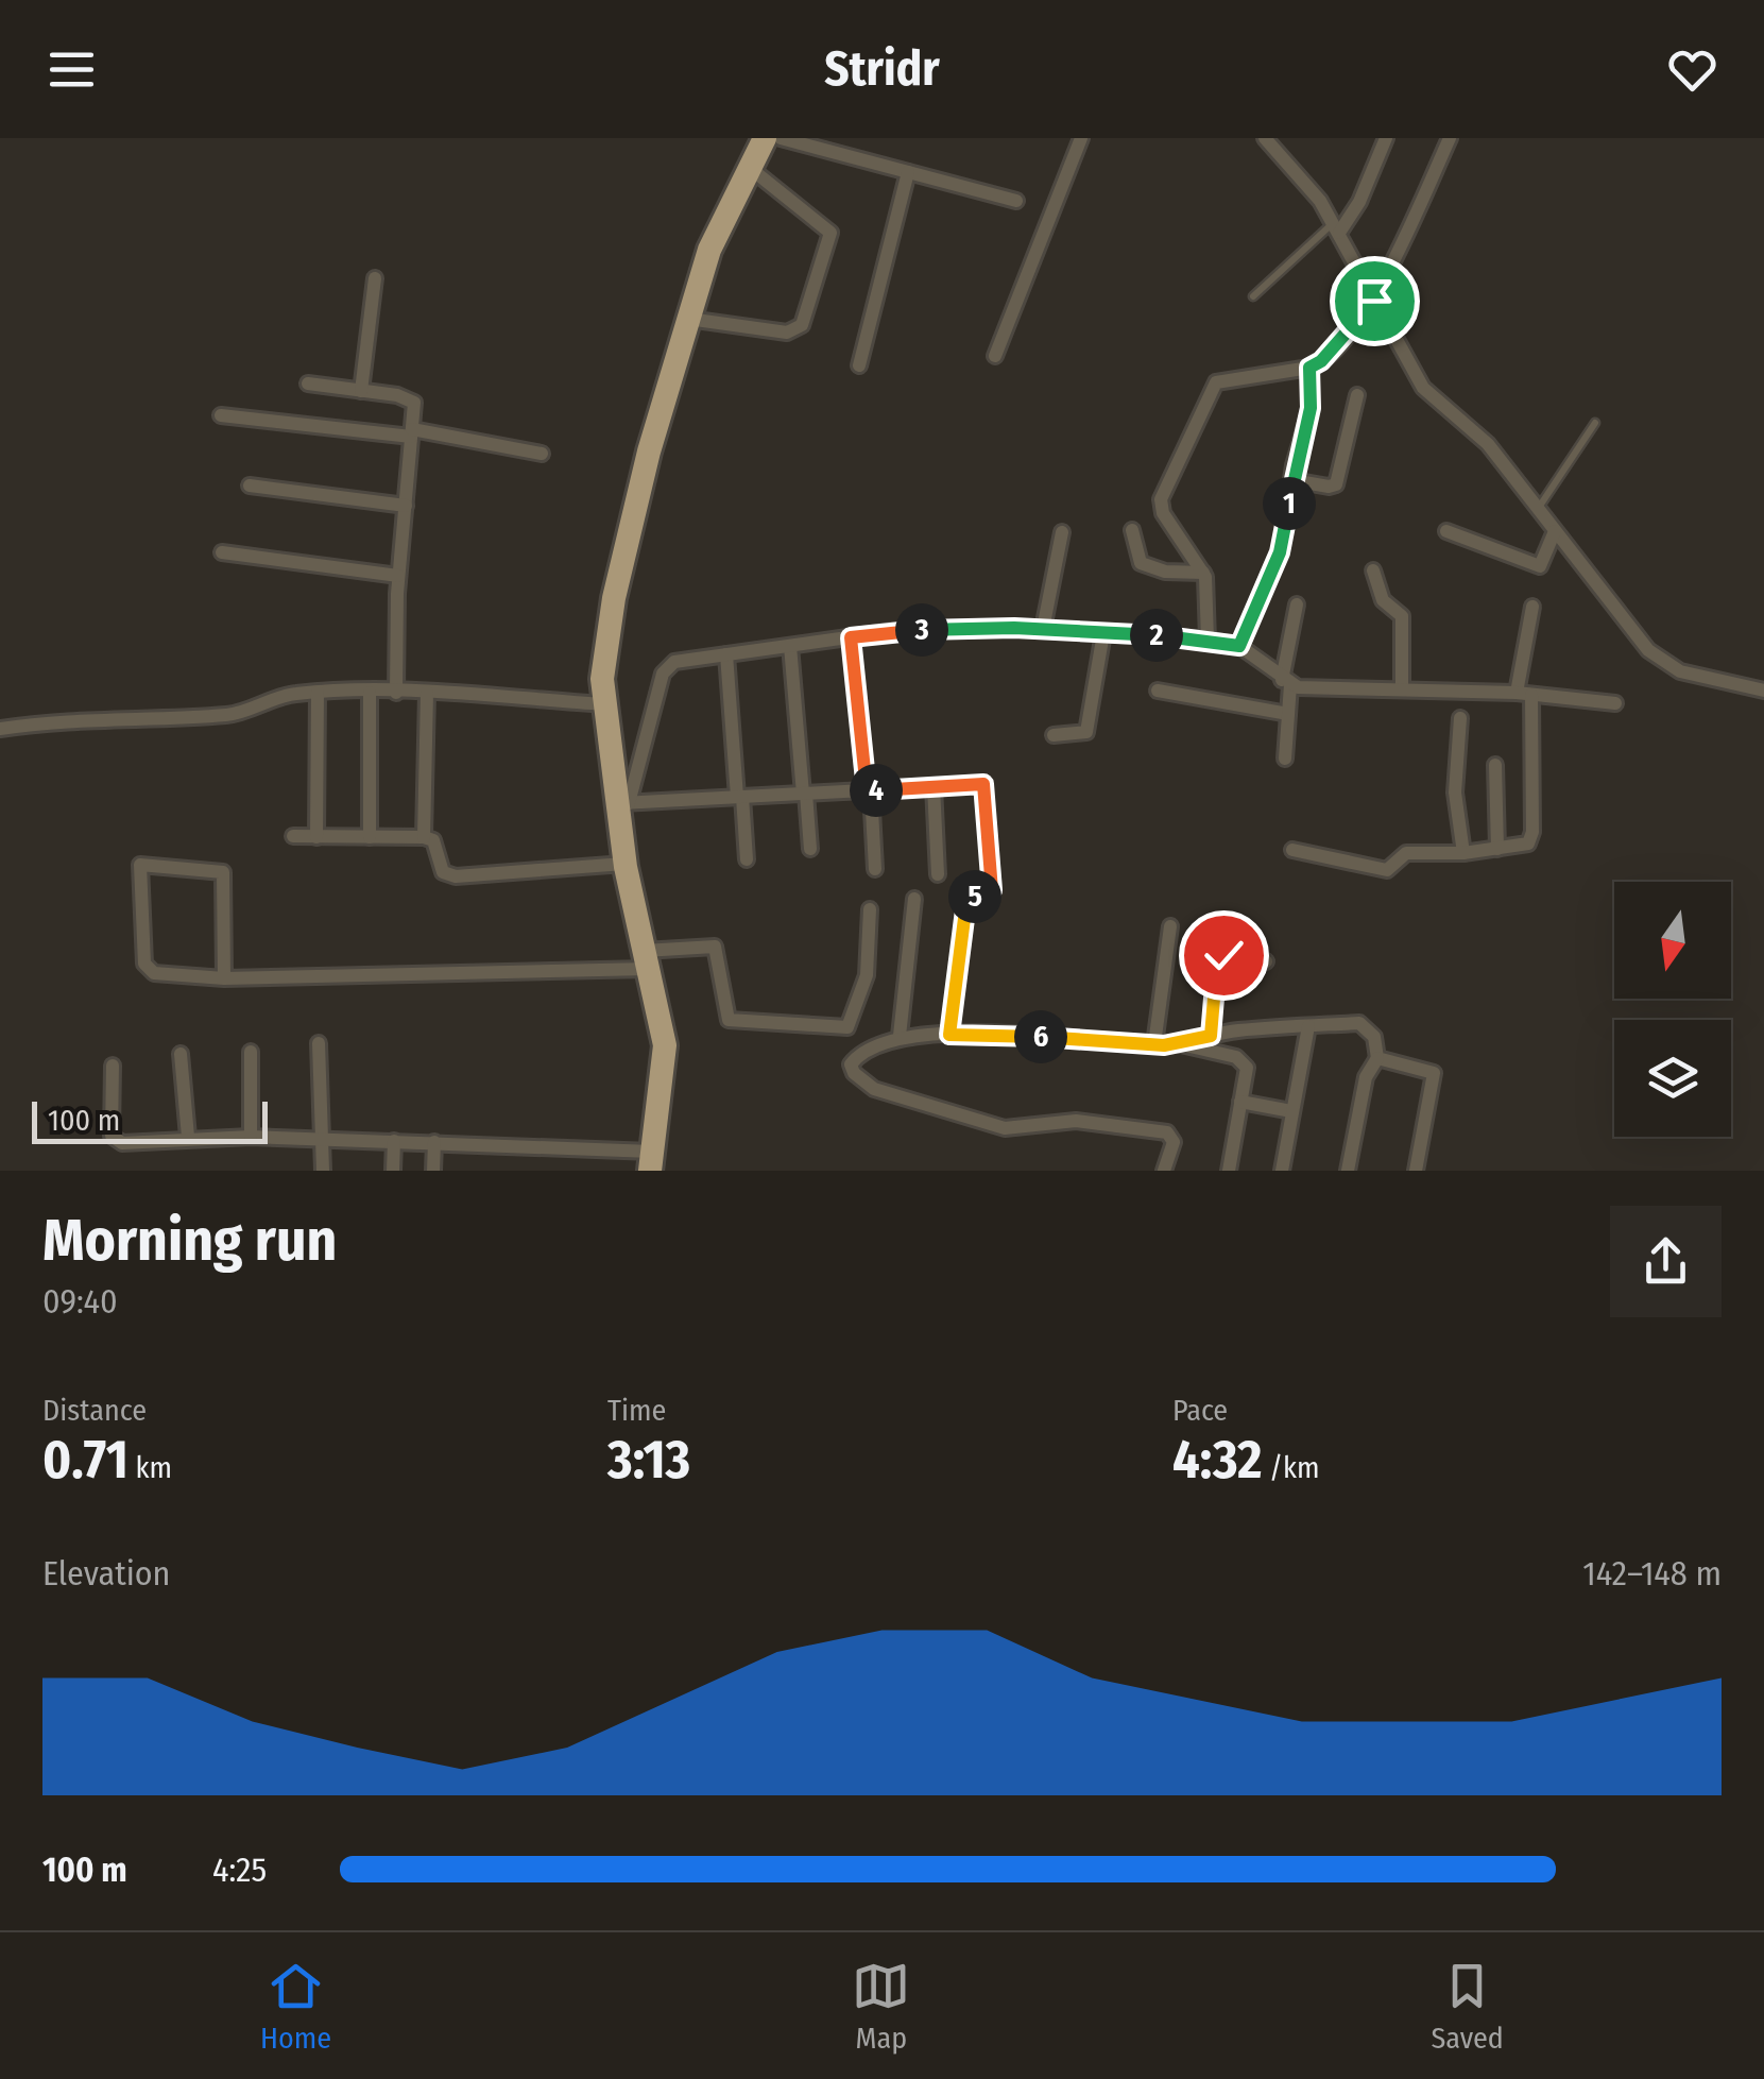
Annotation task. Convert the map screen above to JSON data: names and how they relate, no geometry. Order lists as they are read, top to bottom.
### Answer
{
  "scale_bar": "100 m",
  "north": "bottom",
  "page": {
    "header": "Stridr",
    "pins": [
      "1",
      "3",
      "2",
      "4",
      "5",
      "6"
    ],
    "scale": "100 m",
    "heading": ["Morning run", "09:40"],
    "stats": [
      ["Distance", "0.71 km"],
      ["Time", "3:13"],
      ["Pace", "4:32 /km"]
    ],
    "chart": ["Elevation", "142–148 m"],
    "list": [
      {
        "name": "100 m",
        "note": "4:25"
      }
    ],
    "tabs": ["Home", "Map", "Saved"]
  }
}
